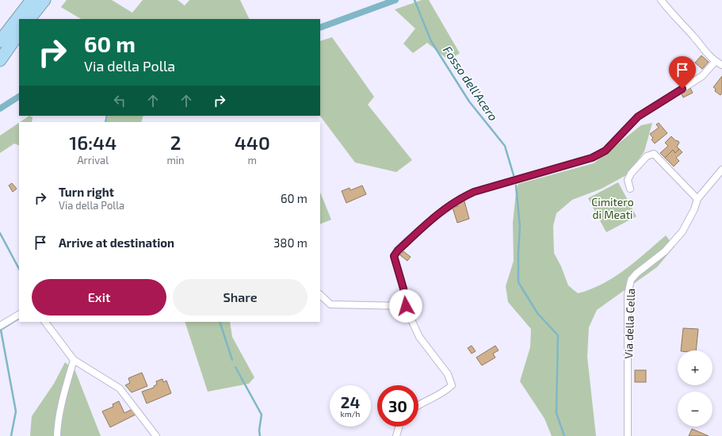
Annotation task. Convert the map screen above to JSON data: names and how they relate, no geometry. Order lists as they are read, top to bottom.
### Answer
{
  "streets": {
    "street": ["Via della Cella"]
  },
  "water": ["Fosso dell'Acero"],
  "parks": ["Cimitero di Meati"],
  "page": {
    "turn": ["60 m", "Via della Polla"],
    "eta": [
      "16:44",
      "Arrival",
      "2",
      "min",
      "440",
      "m"
    ],
    "list": [
      {
        "name": "Turn right",
        "note": "Via della Polla",
        "value": "60 m"
      },
      {
        "name": "Arrive at destination",
        "value": "380 m"
      }
    ],
    "buttons": ["Exit", "Share"],
    "map_buttons": ["+", "−"],
    "speed": "24 km/h",
    "limit": "30"
  }
}
